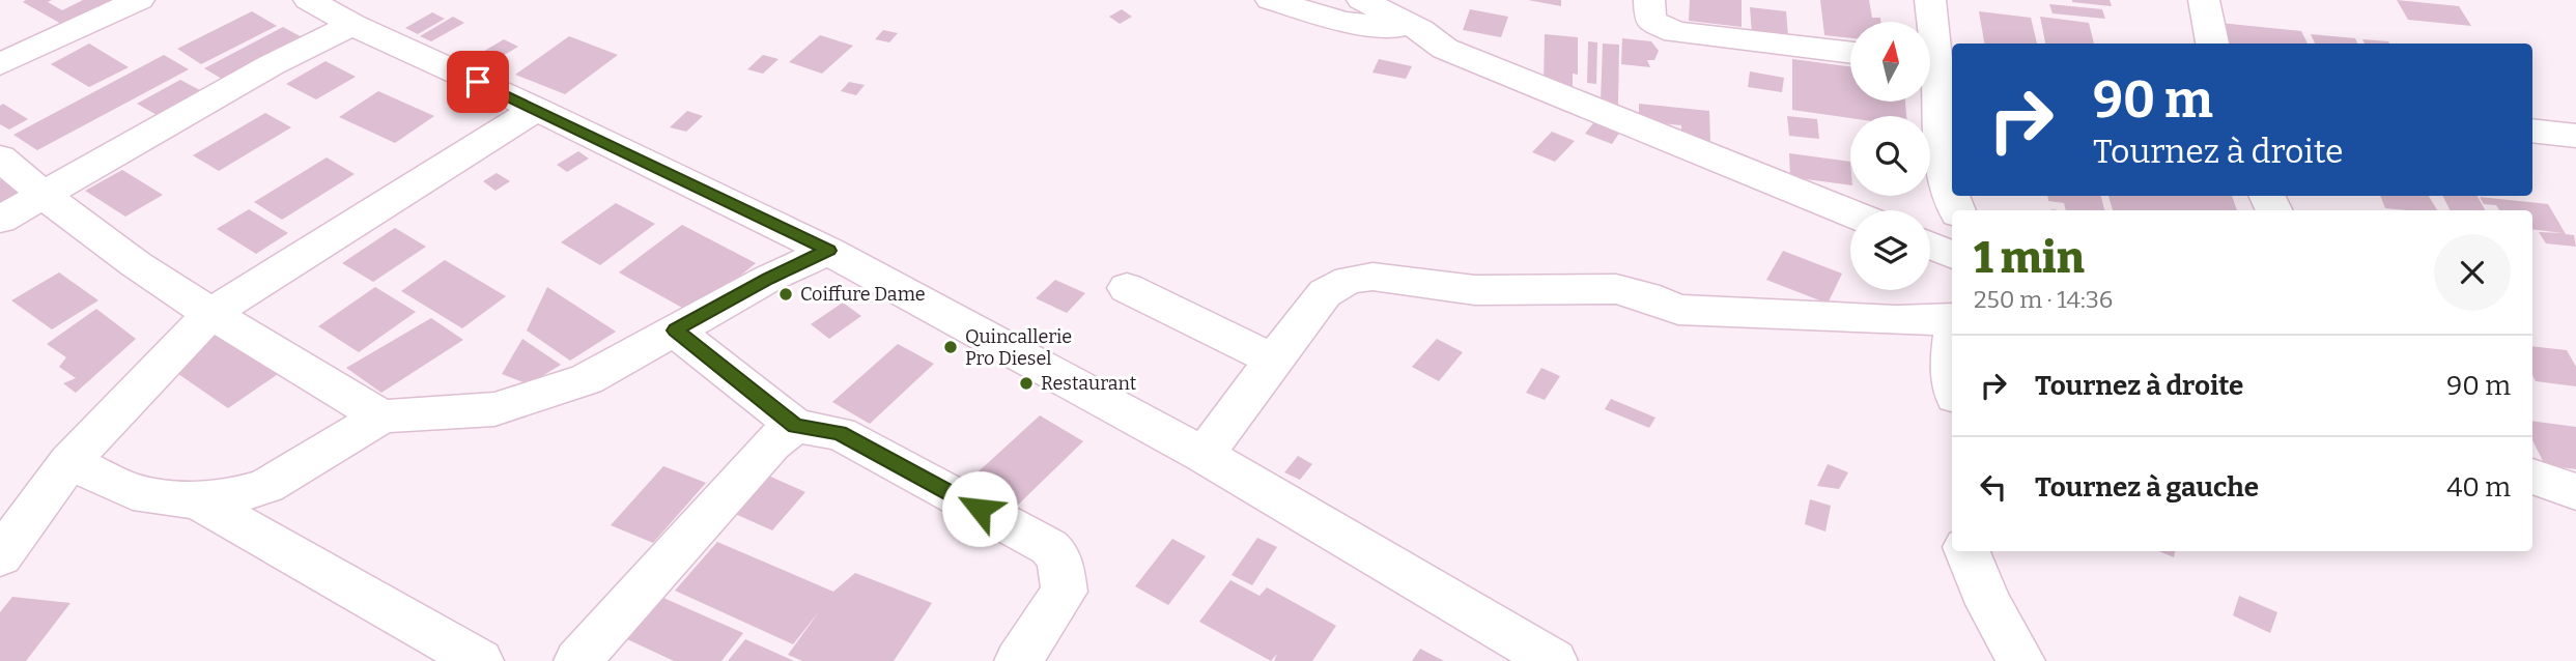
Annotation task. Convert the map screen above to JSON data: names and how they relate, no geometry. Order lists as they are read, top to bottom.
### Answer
{
  "places": ["Coiffure Dame", "Quincallerie Pro Diesel", "Restaurant"],
  "north": "top",
  "page": {
    "turn": ["90 m", "Tournez à droite"],
    "heading": ["1 min", "250 m · 14:36"],
    "list": [
      {
        "name": "Tournez à droite",
        "value": "90 m"
      },
      {
        "name": "Tournez à gauche",
        "value": "40 m"
      }
    ]
  }
}
